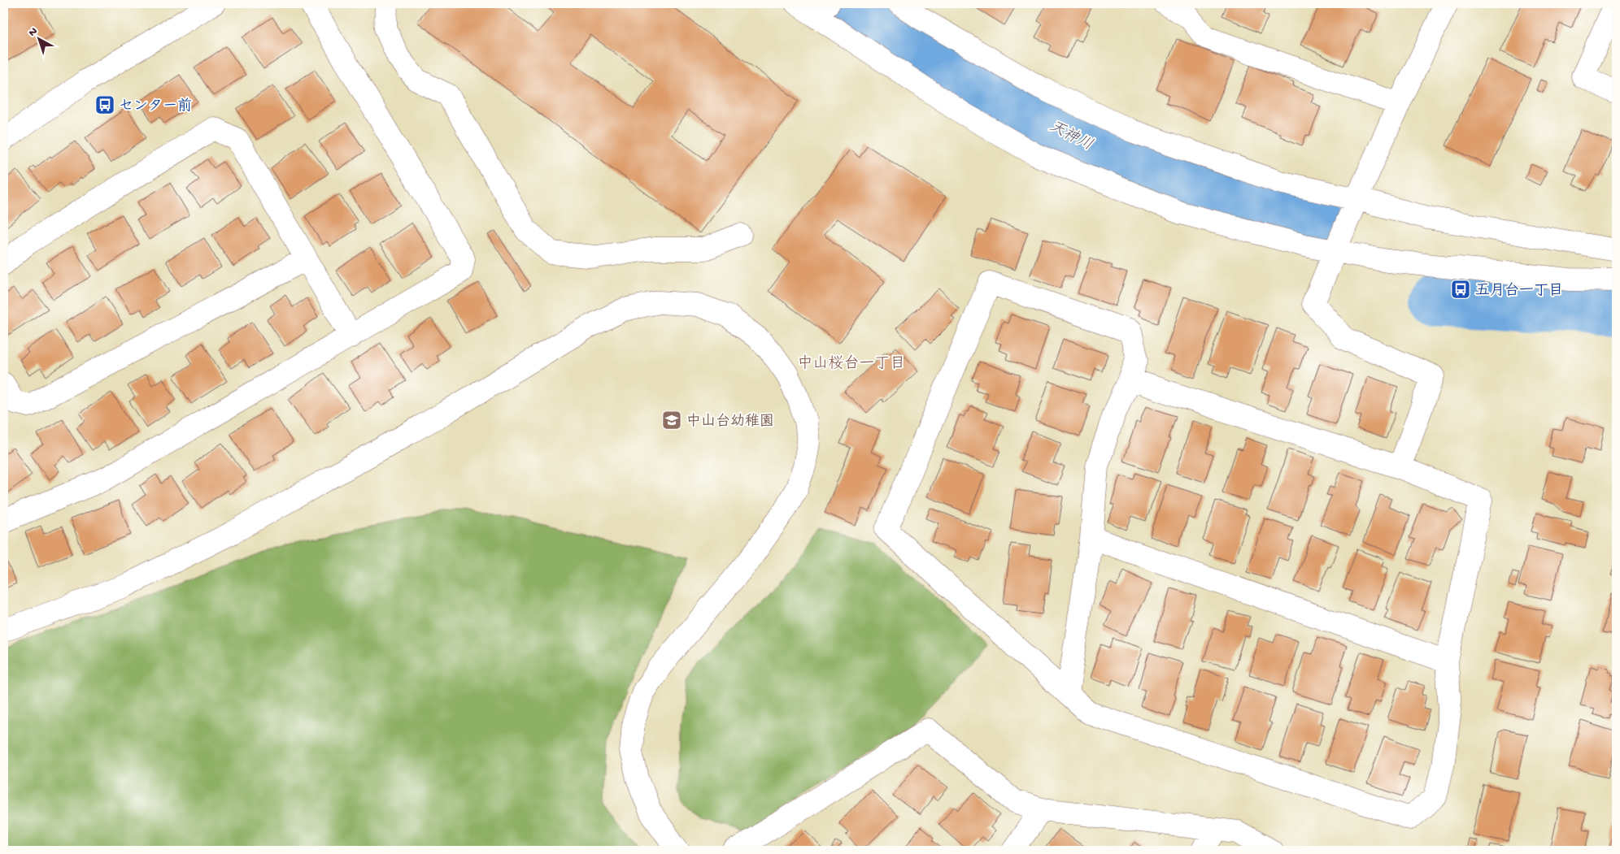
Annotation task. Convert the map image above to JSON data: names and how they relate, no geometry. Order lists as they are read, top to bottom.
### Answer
{
  "districts": ["中山桜台一丁目"],
  "water": ["天神川"],
  "places": {
    "bus stop": ["センター前", "五月台一丁目"],
    "school or university": ["中山台幼稚園"]
  },
  "north": "top left"
}
